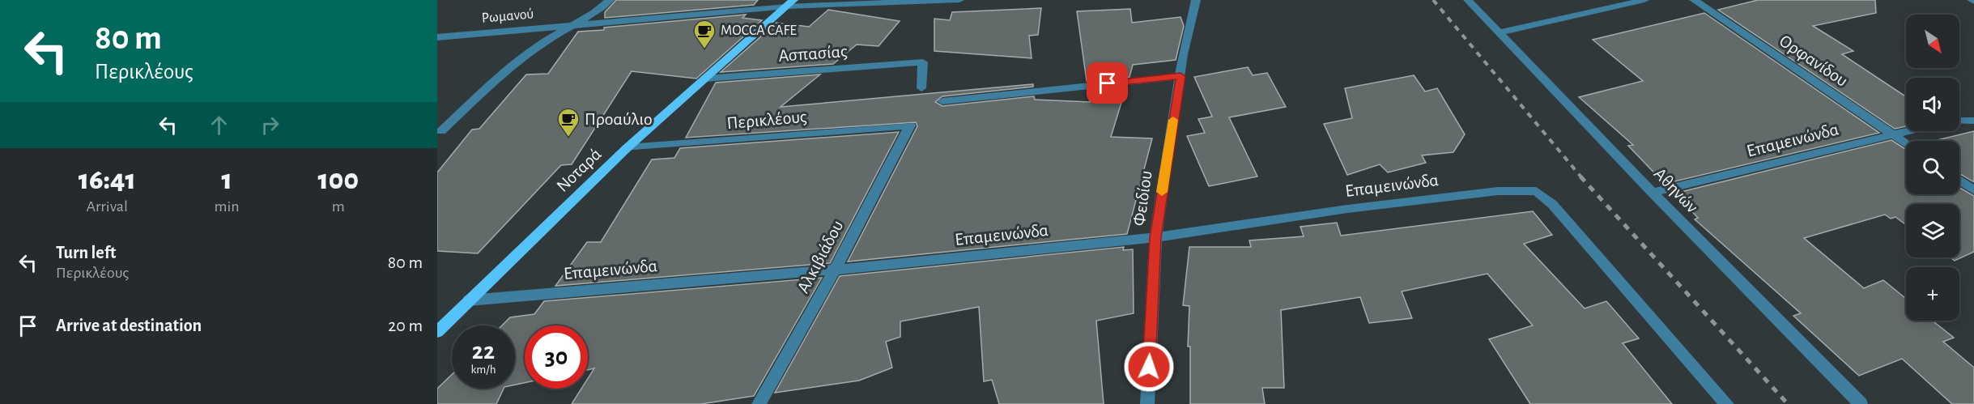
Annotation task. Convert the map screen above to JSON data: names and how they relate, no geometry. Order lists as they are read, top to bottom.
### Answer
{
  "streets": {
    "main road": ["Νοταρά"],
    "street": [
      "Ρωμανού",
      "Ασπασίας",
      "Ορφανίδου",
      "Περικλέους",
      "Επαμεινώνδα",
      "Αθηνών",
      "Φειδίου",
      "Αλκιβιάδου"
    ]
  },
  "crossings": [
    ["Ρωμανού", "Νοταρά"],
    ["Ασπασίας", "Νοταρά"],
    ["Ορφανίδου", "Επαμεινώνδα"],
    ["Περικλέους", "Νοταρά"],
    ["Περικλέους", "Αλκιβιάδου"],
    ["Επαμεινώνδα", "Νοταρά"],
    ["Επαμεινώνδα", "Αθηνών"],
    ["Επαμεινώνδα", "Φειδίου"],
    ["Επαμεινώνδα", "Αλκιβιάδου"]
  ],
  "places": {
    "cafe": ["MOCCA CAFE", "Προαύλιο"]
  },
  "north": "bottom right",
  "page": {
    "turn": ["80 m", "Περικλέους"],
    "map_buttons": "+",
    "eta": [
      "16:41",
      "Arrival",
      "1",
      "min",
      "100",
      "m"
    ],
    "list": [
      {
        "name": "Turn left",
        "note": "Περικλέους",
        "value": "80 m"
      },
      {
        "name": "Arrive at destination",
        "value": "20 m"
      }
    ],
    "speed": "22 km/h",
    "limit": "30"
  }
}
